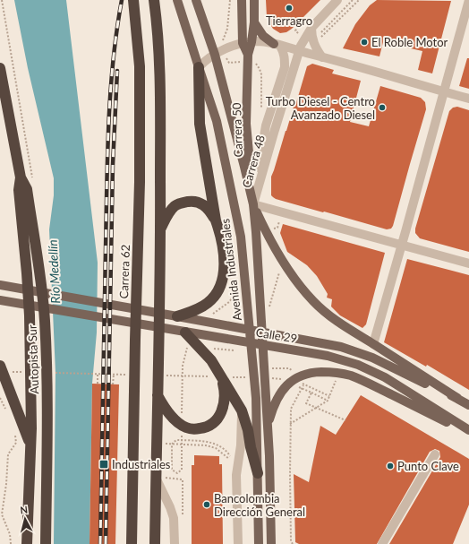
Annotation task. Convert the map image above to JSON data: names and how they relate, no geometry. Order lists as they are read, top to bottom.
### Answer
{
  "streets": {
    "highway": ["Carrera 62", "Autopista Sur"],
    "main road": ["Carrera 50", "Avenida Industriales", "Calle 29"],
    "street": ["Carrera 48"]
  },
  "crossings": [
    ["Carrera 50", "Carrera 48"]
  ],
  "water": ["Río Medellín"],
  "places": {
    "other": [
      "Tierragro",
      "El Roble Motor",
      "Turbo Diesel - Centro Avanzado Diesel",
      "Punto Clave",
      "Bancolombia Dirección General"
    ],
    "transit": ["Industriales"]
  },
  "north": "top"
}
